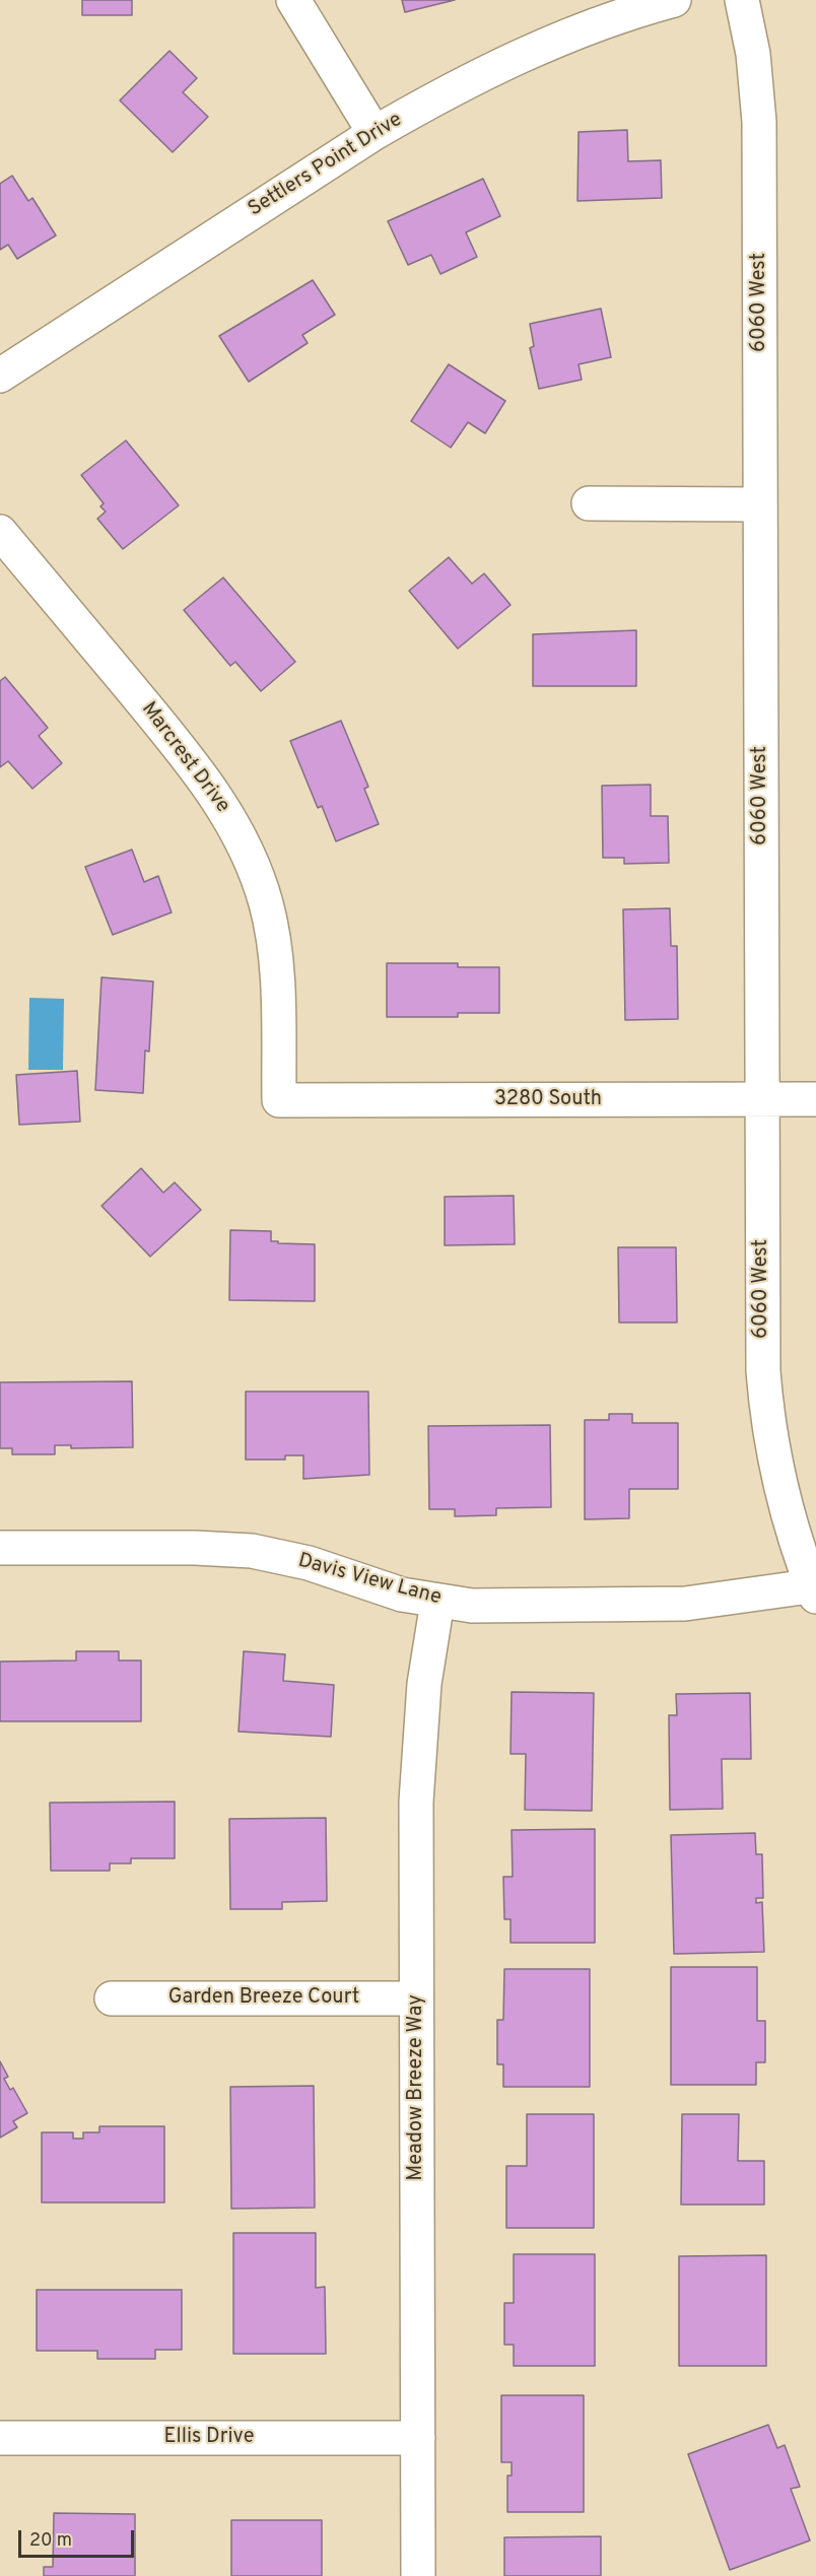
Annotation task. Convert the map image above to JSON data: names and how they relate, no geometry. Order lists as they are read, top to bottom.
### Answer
{
  "streets": {
    "street": [
      "Settlers Point Drive",
      "6060 West",
      "Marcrest Drive",
      "3280 South",
      "Davis View Lane",
      "Garden Breeze Court",
      "Meadow Breeze Way",
      "Ellis Drive"
    ]
  },
  "crossings": [
    ["6060 West", "3280 South"],
    ["6060 West", "Davis View Lane"],
    ["Marcrest Drive", "3280 South"],
    ["Davis View Lane", "Meadow Breeze Way"],
    ["Garden Breeze Court", "Meadow Breeze Way"],
    ["Meadow Breeze Way", "Ellis Drive"]
  ],
  "scale_bar": "20 m"
}
